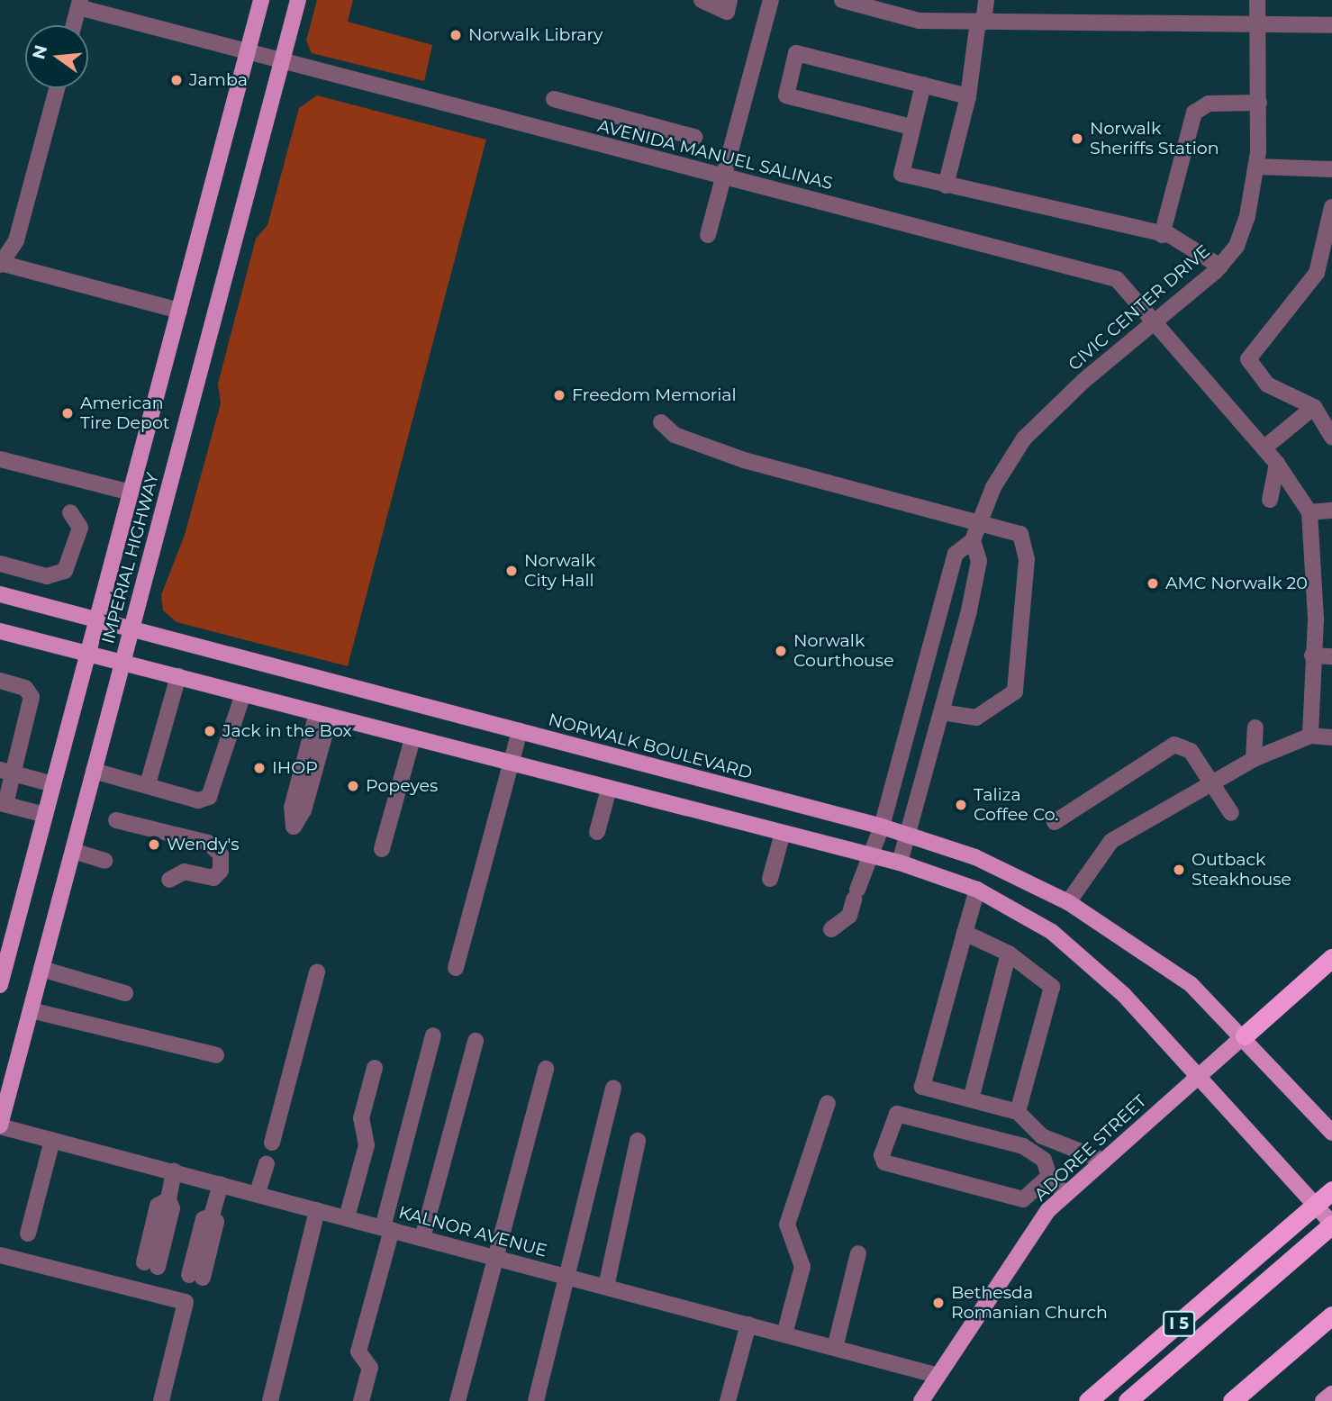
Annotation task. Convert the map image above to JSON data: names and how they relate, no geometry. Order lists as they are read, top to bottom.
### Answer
{
  "streets": {
    "highway": ["I 5"],
    "main road": ["IMPERIAL HIGHWAY", "NORWALK BOULEVARD", "ADOREE STREET"],
    "street": ["AVENIDA MANUEL SALINAS", "CIVIC CENTER DRIVE", "KALNOR AVENUE"]
  },
  "crossings": [
    ["AVENIDA MANUEL SALINAS", "CIVIC CENTER DRIVE"],
    ["AVENIDA MANUEL SALINAS", "IMPERIAL HIGHWAY"],
    ["CIVIC CENTER DRIVE", "NORWALK BOULEVARD"],
    ["IMPERIAL HIGHWAY", "NORWALK BOULEVARD"],
    ["IMPERIAL HIGHWAY", "KALNOR AVENUE"],
    ["NORWALK BOULEVARD", "ADOREE STREET"],
    ["ADOREE STREET", "KALNOR AVENUE"]
  ],
  "places": [
    "Norwalk Library",
    "Jamba",
    "Norwalk Sheriffs Station",
    "Freedom Memorial",
    "American Tire Depot",
    "Norwalk City Hall",
    "AMC Norwalk 20",
    "Norwalk Courthouse",
    "Jack in the Box",
    "IHOP",
    "Popeyes",
    "Taliza Coffee Co.",
    "Wendy's",
    "Outback Steakhouse",
    "Bethesda Romanian Church"
  ],
  "north": "left"
}
